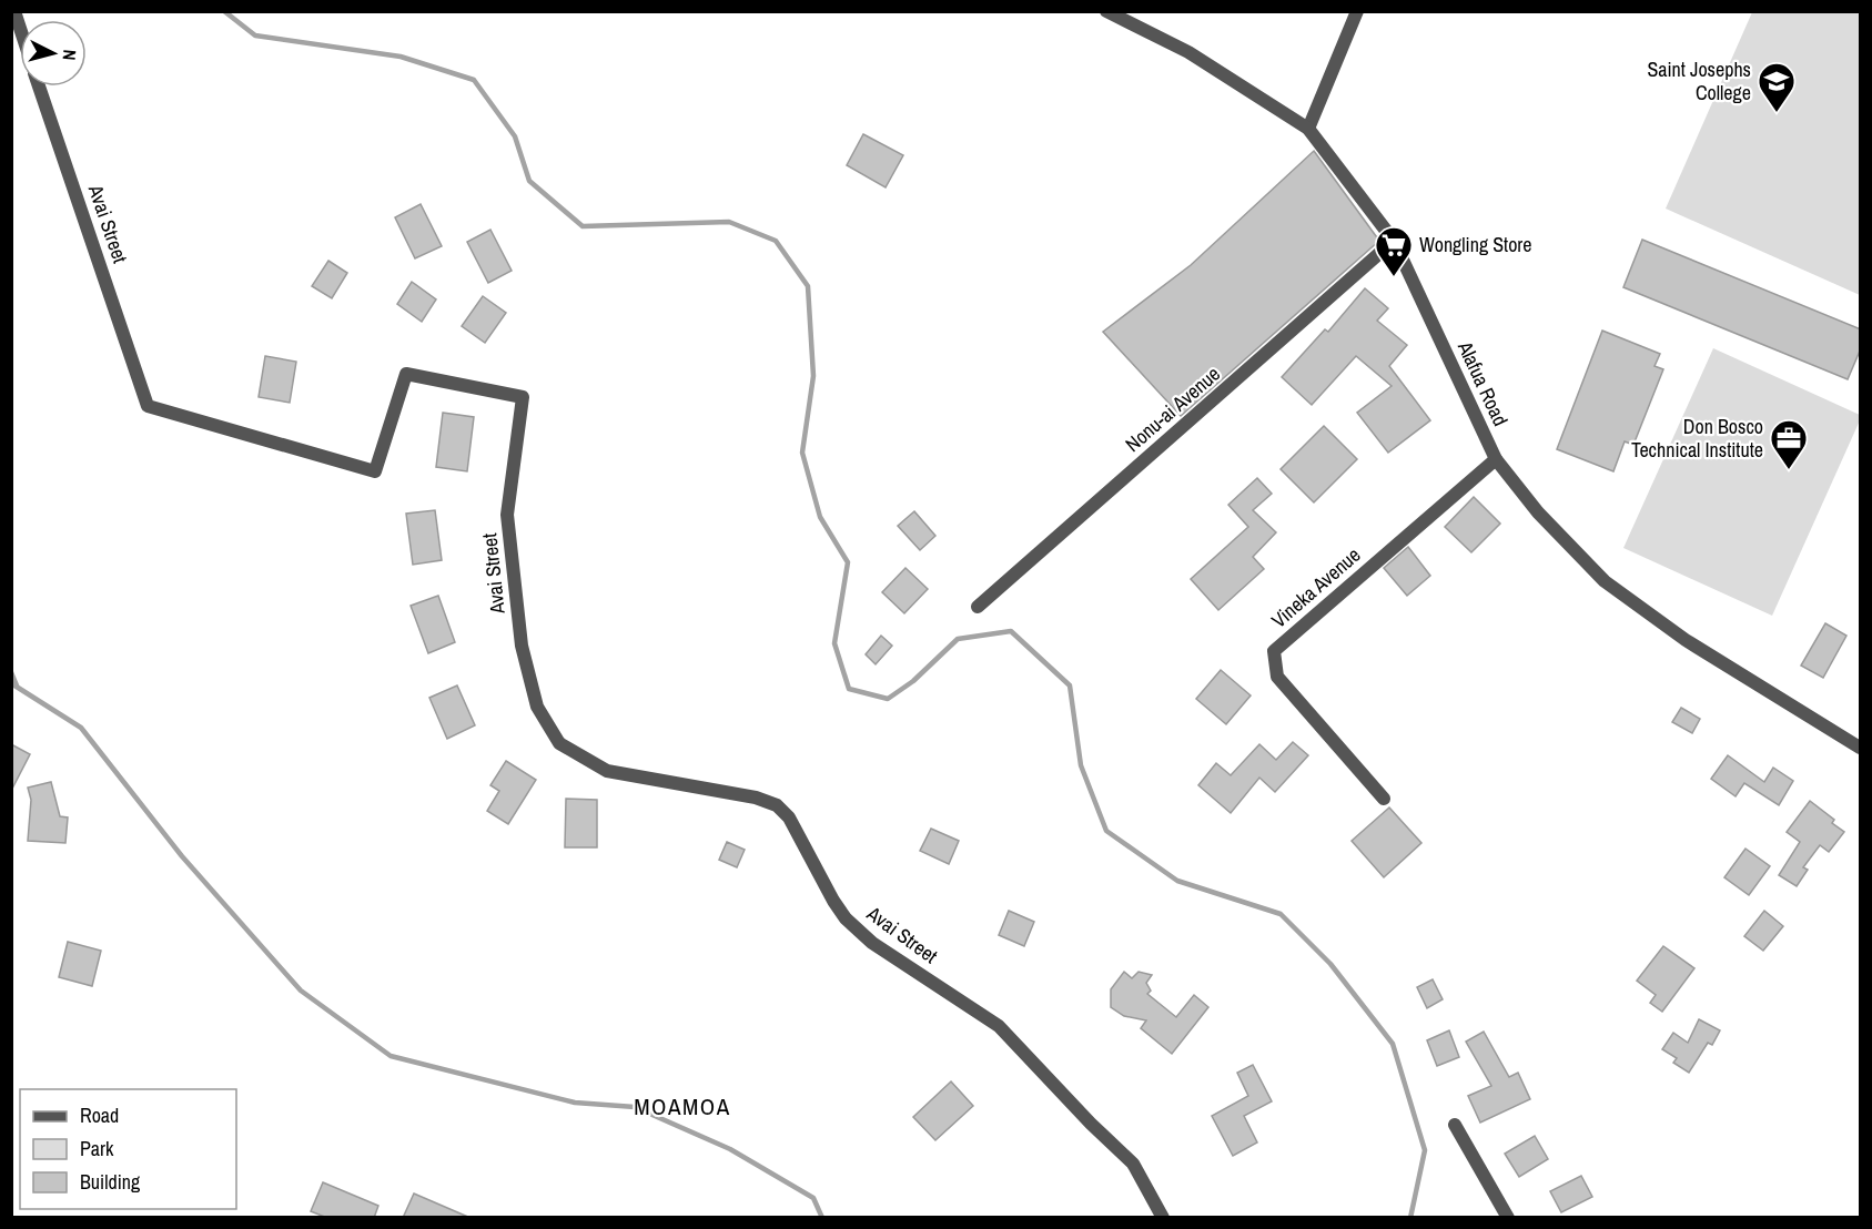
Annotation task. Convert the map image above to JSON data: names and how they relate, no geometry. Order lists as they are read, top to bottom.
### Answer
{
  "streets": {
    "street": [
      "Avai Street",
      "Alafua Road",
      "Nonu-ai Avenue",
      "Vineka Avenue"
    ]
  },
  "crossings": [
    ["Alafua Road", "Nonu-ai Avenue"],
    ["Alafua Road", "Vineka Avenue"]
  ],
  "districts": ["MOAMOA"],
  "places": {
    "school or university": ["Saint Josephs College"],
    "supermarket": ["Wongling Store"],
    "office": ["Don Bosco Technical Institute"]
  },
  "legend": ["Road", "Park", "Building"],
  "north": "right"
}
